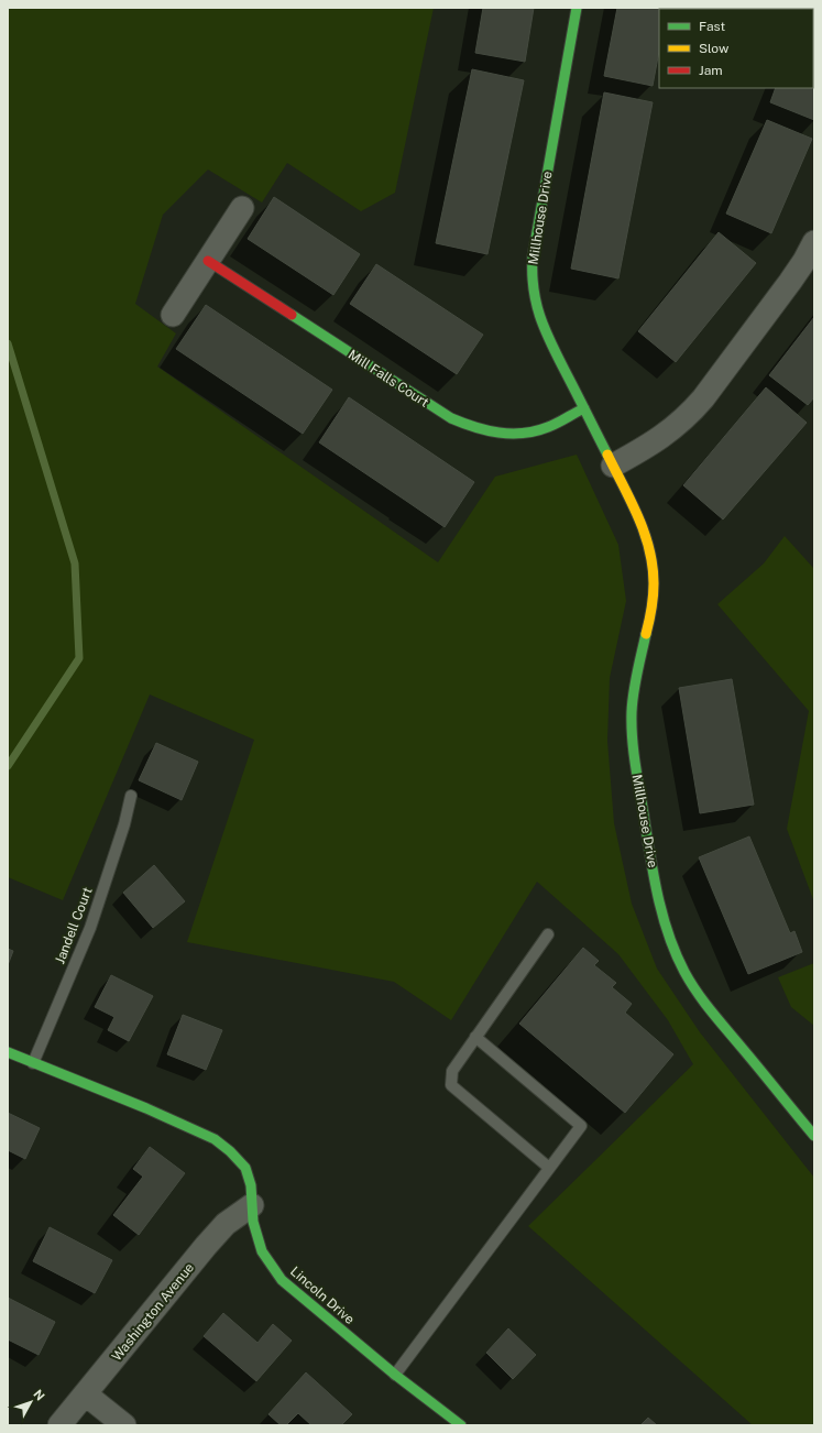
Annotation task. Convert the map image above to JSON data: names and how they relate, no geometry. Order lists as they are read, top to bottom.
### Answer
{
  "streets": {
    "street": [
      "Millhouse Drive",
      "Mill Falls Court",
      "Lincoln Drive",
      "Washington Avenue"
    ],
    "lane": ["Jandell Court"]
  },
  "crossings": [
    ["Millhouse Drive", "Mill Falls Court"],
    ["Jandell Court", "Lincoln Drive"],
    ["Lincoln Drive", "Washington Avenue"]
  ],
  "legend": ["Fast", "Slow", "Jam"],
  "north": "top right"
}
